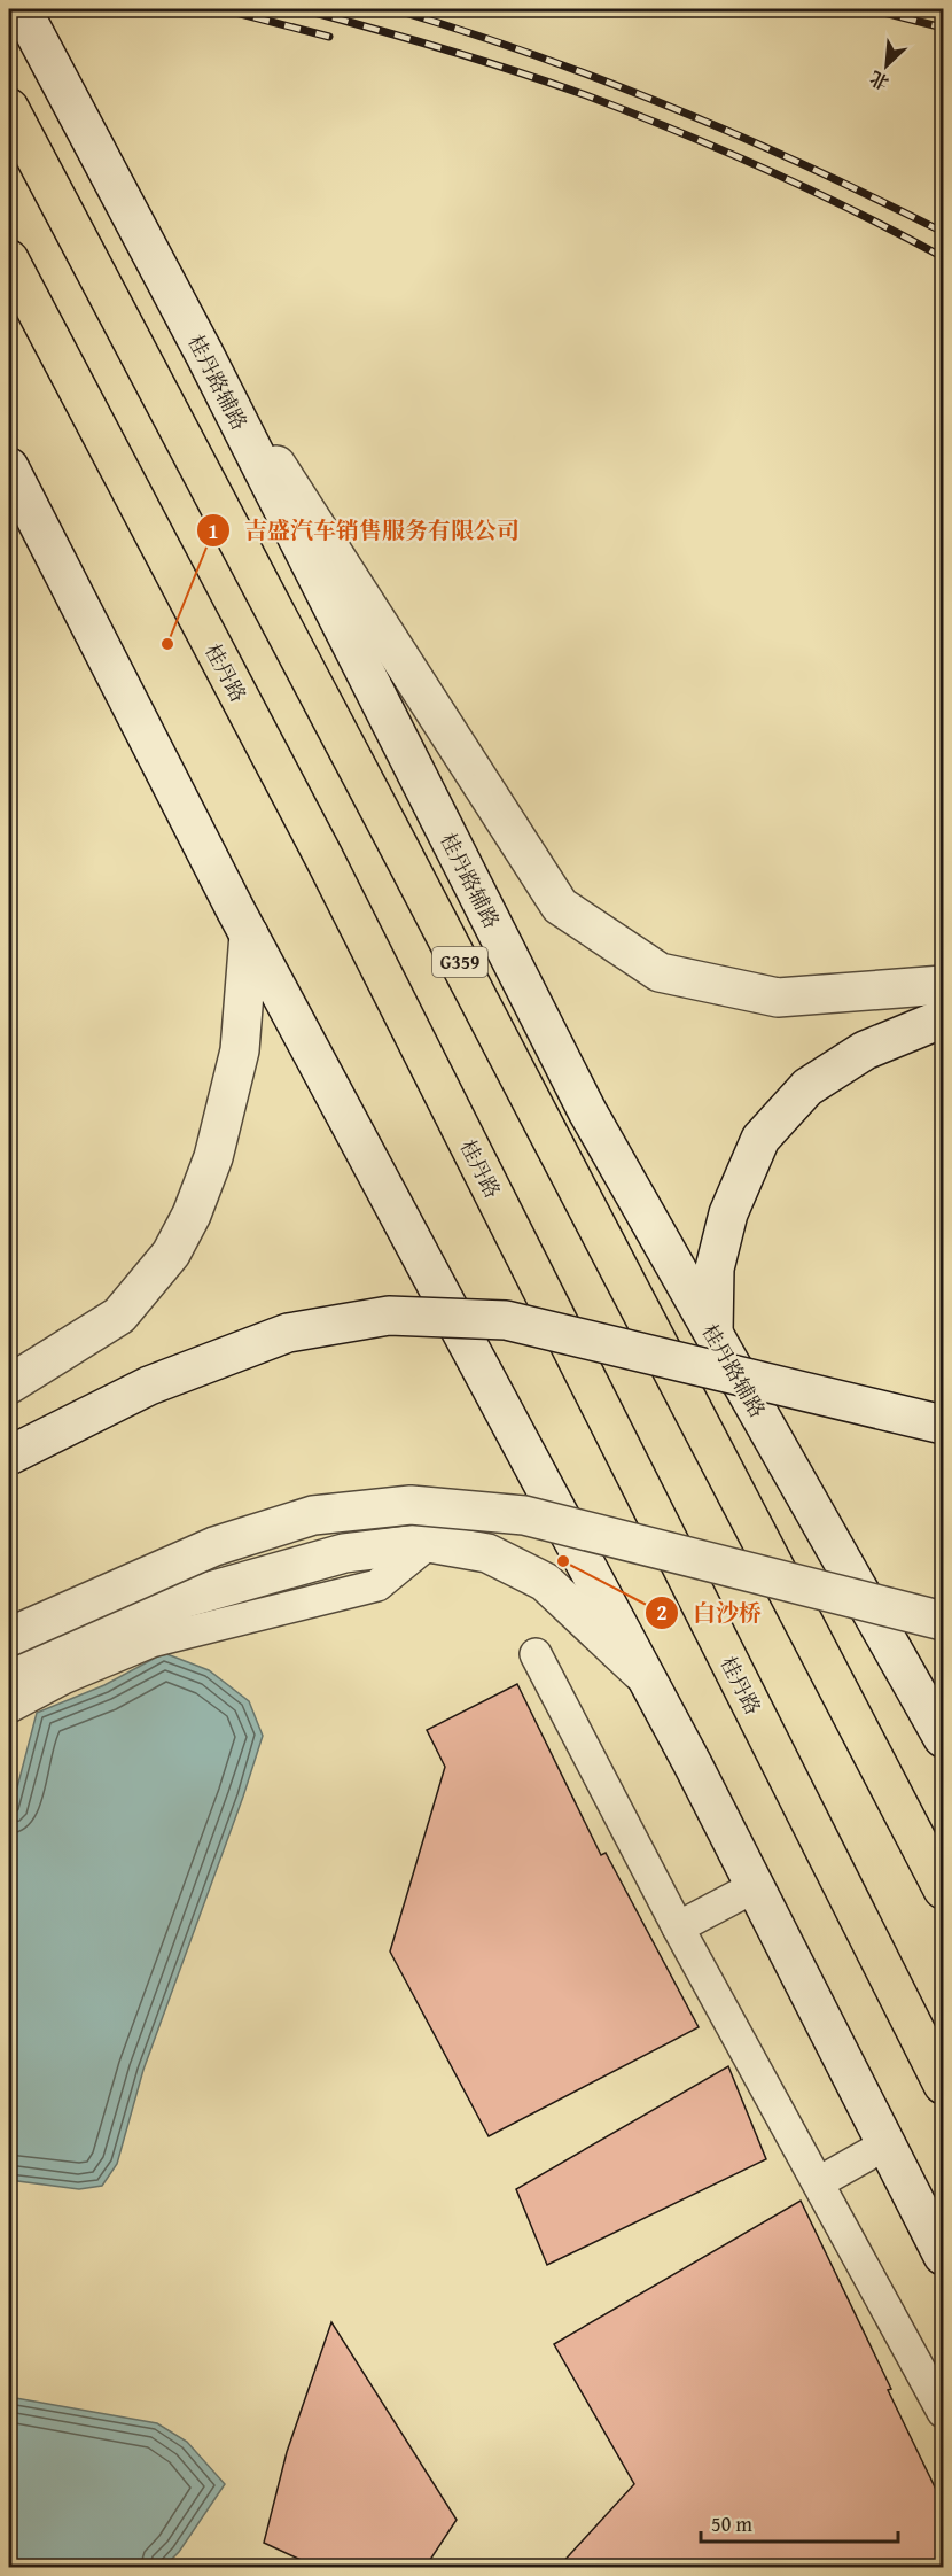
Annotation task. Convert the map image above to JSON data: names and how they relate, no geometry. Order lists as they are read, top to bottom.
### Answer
{
  "streets": {
    "highway": ["桂丹路", "G359"],
    "main road": ["桂丹路辅路"]
  },
  "places": ["吉盛汽车销售服务有限公司", "白沙桥"],
  "scale_bar": "50 m",
  "north": "bottom left"
}
